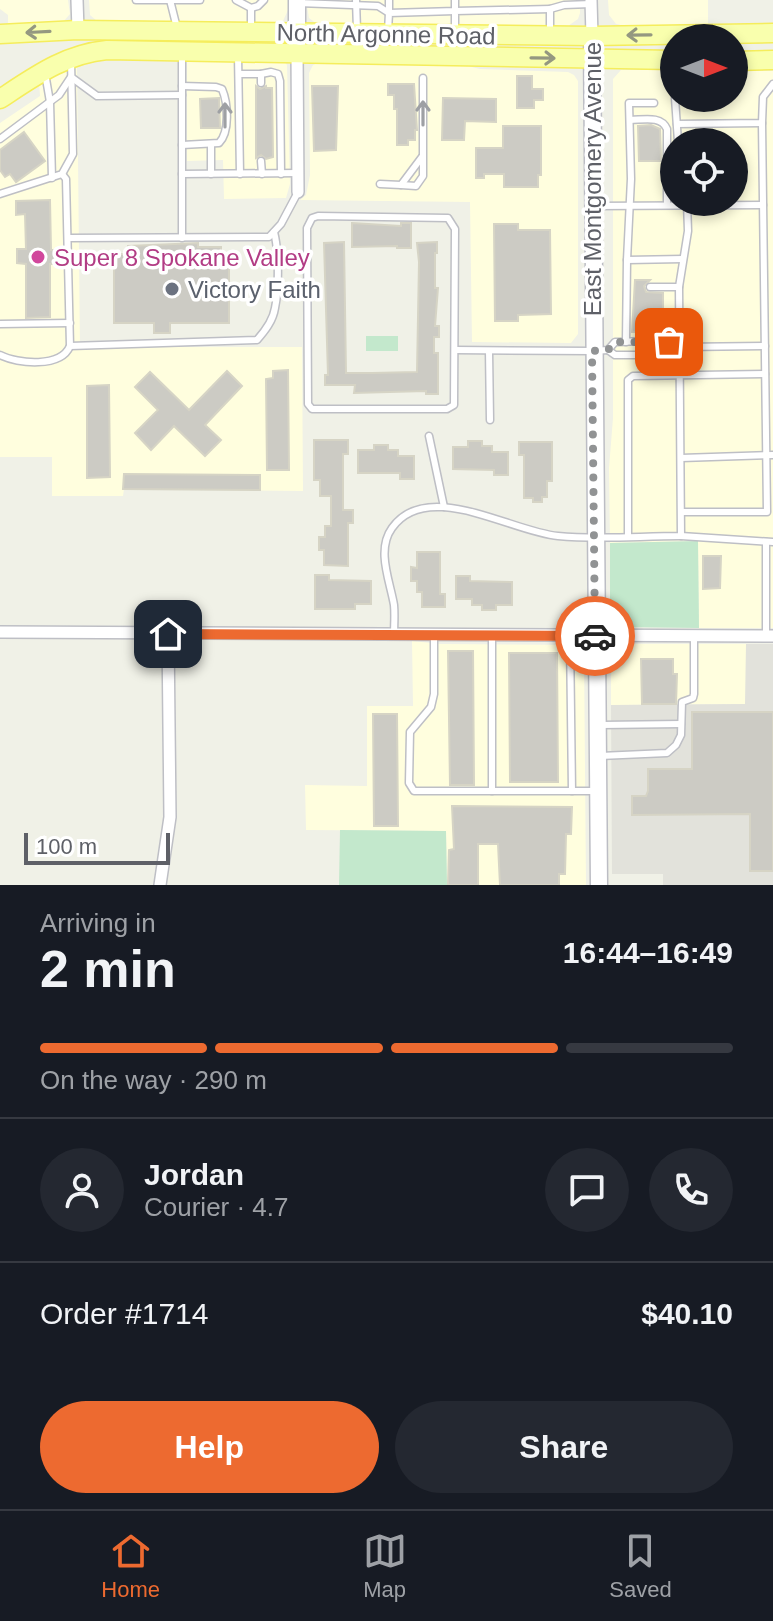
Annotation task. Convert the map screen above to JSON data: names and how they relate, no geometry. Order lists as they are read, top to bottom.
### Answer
{
  "streets": {
    "main road": ["North Argonne Road", "East Montgomery Avenue"]
  },
  "crossings": [
    ["North Argonne Road", "East Montgomery Avenue"]
  ],
  "places": ["Super 8 Spokane Valley", "Victory Faith"],
  "scale_bar": "100 m",
  "north": "right",
  "page": {
    "scale": "100 m",
    "heading": ["2 min", "Arriving in", "16:44–16:49"],
    "panel": [
      "Jordan",
      "Courier · 4.7",
      "Order #1714",
      "$40.10"
    ],
    "bar": "On the way · 290 m",
    "buttons": ["Help", "Share"],
    "tabs": ["Home", "Map", "Saved"]
  }
}
